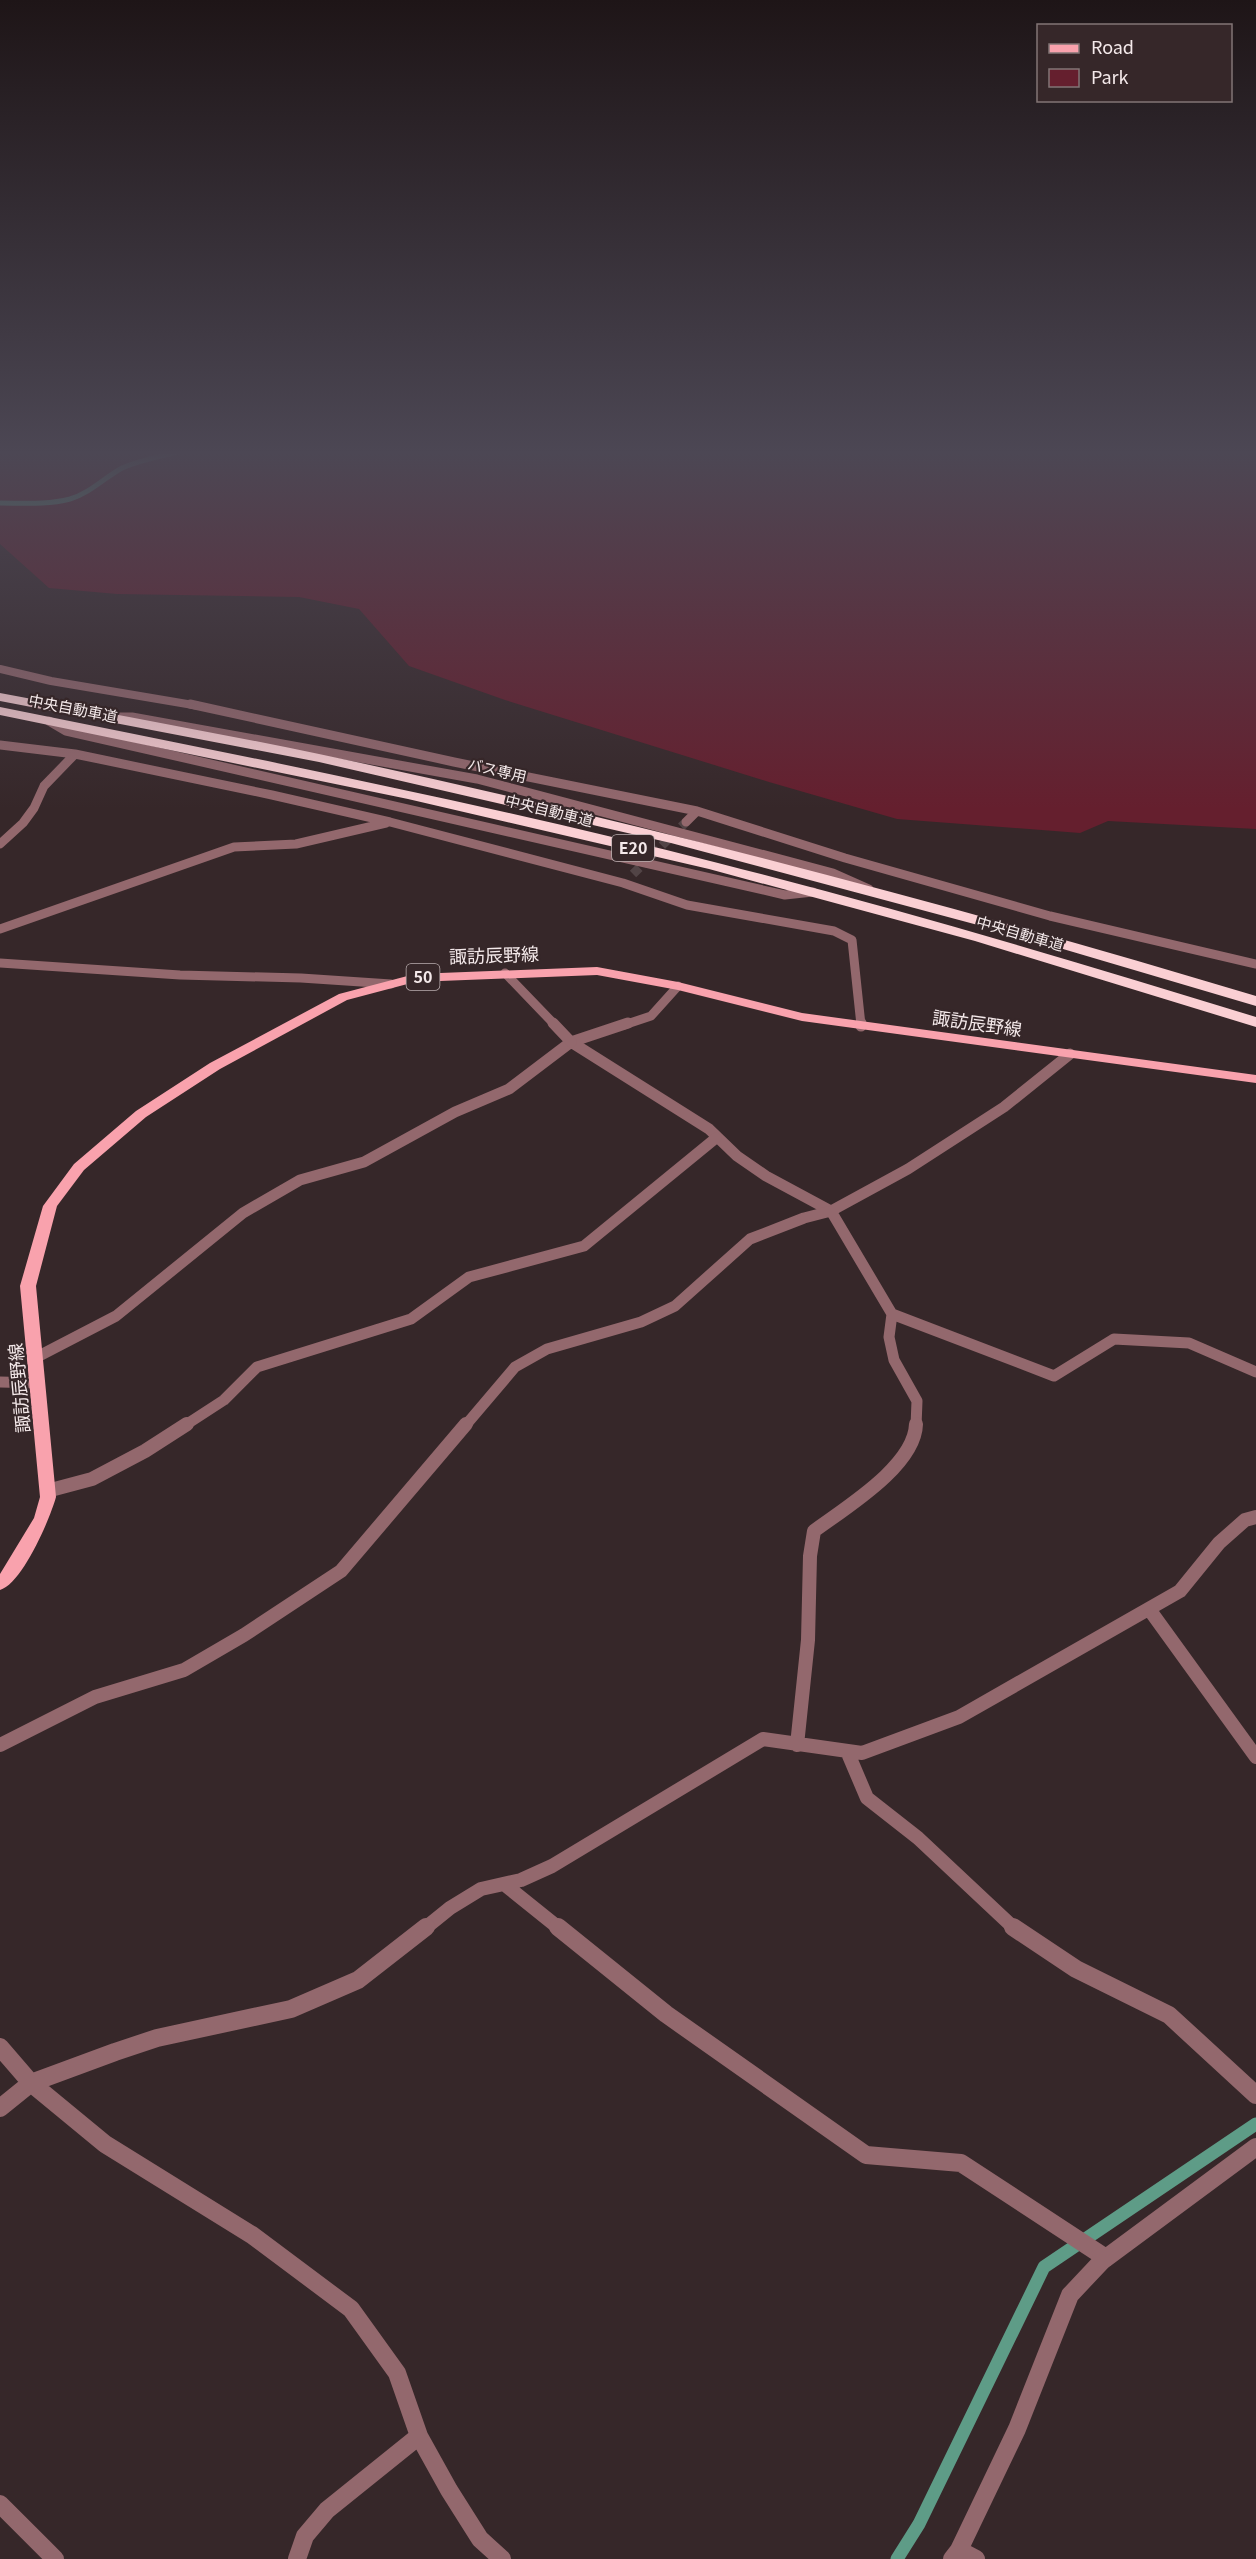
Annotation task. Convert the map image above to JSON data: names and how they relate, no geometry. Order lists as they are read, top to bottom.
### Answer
{
  "streets": {
    "highway": ["中央自動車道", "E20"],
    "main road": ["諏訪辰野線", "50"]
  },
  "legend": ["Road", "Park"]
}
